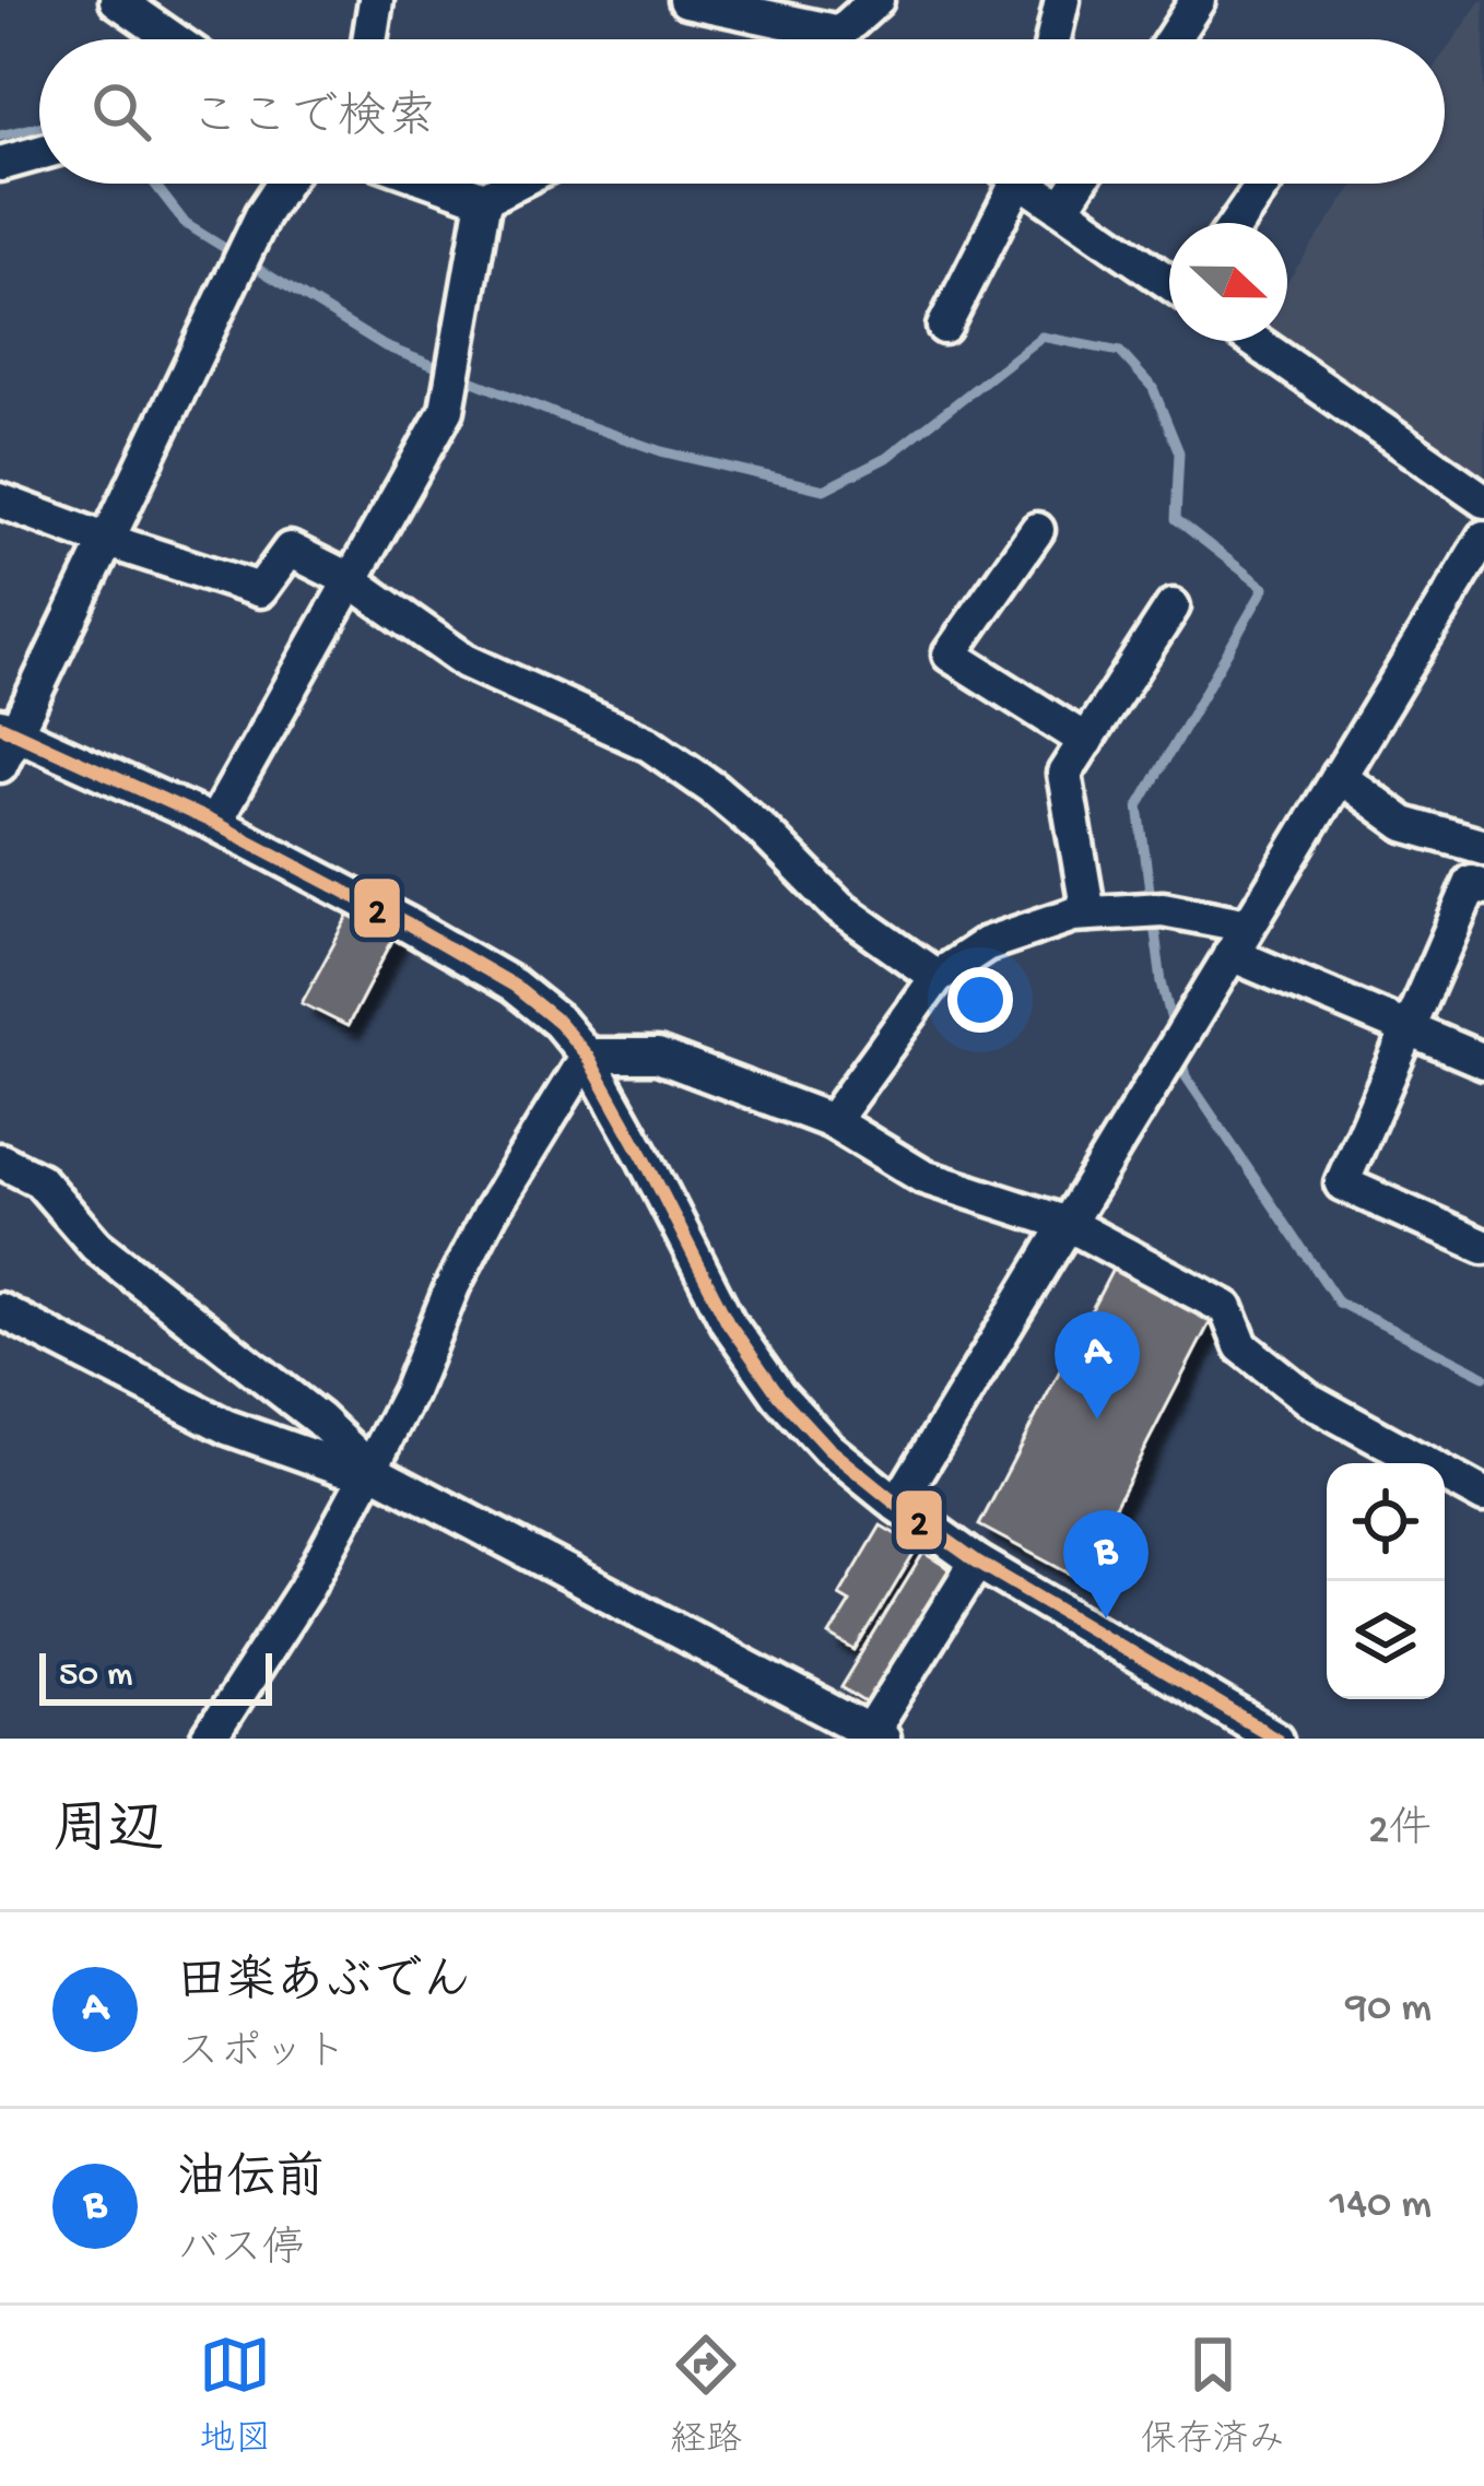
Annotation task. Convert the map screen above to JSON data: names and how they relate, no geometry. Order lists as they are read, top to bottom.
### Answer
{
  "lines": ["transit line 2"],
  "scale_bar": "50 m",
  "north": "right",
  "page": {
    "search": "ここで検索",
    "pins": ["A", "B"],
    "scale": "50 m",
    "heading": ["周辺", "2件"],
    "list": [
      {
        "mark": "A",
        "name": "田楽あぶでん",
        "note": "スポット",
        "value": "90 m"
      },
      {
        "mark": "B",
        "name": "油伝前",
        "note": "バス停",
        "value": "140 m"
      }
    ],
    "nav": ["地図", "経路", "保存済み"]
  }
}
